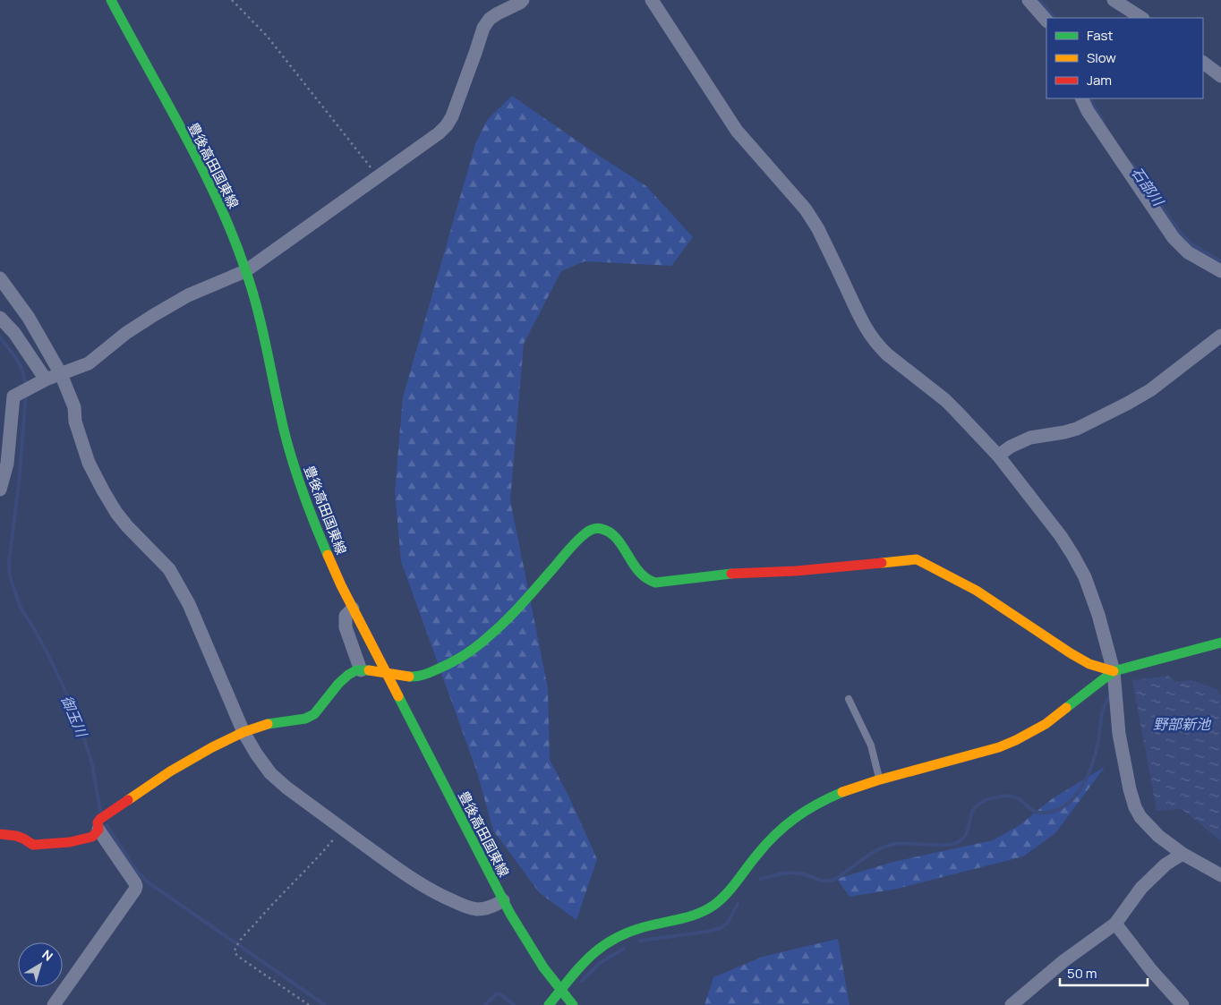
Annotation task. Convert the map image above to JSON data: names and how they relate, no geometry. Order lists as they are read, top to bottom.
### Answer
{
  "streets": {
    "street": ["豊後高田国東線"]
  },
  "water": ["石部川", "御玉川", "野部新池"],
  "legend": ["Fast", "Slow", "Jam"],
  "scale_bar": "50 m",
  "north": "top right"
}
